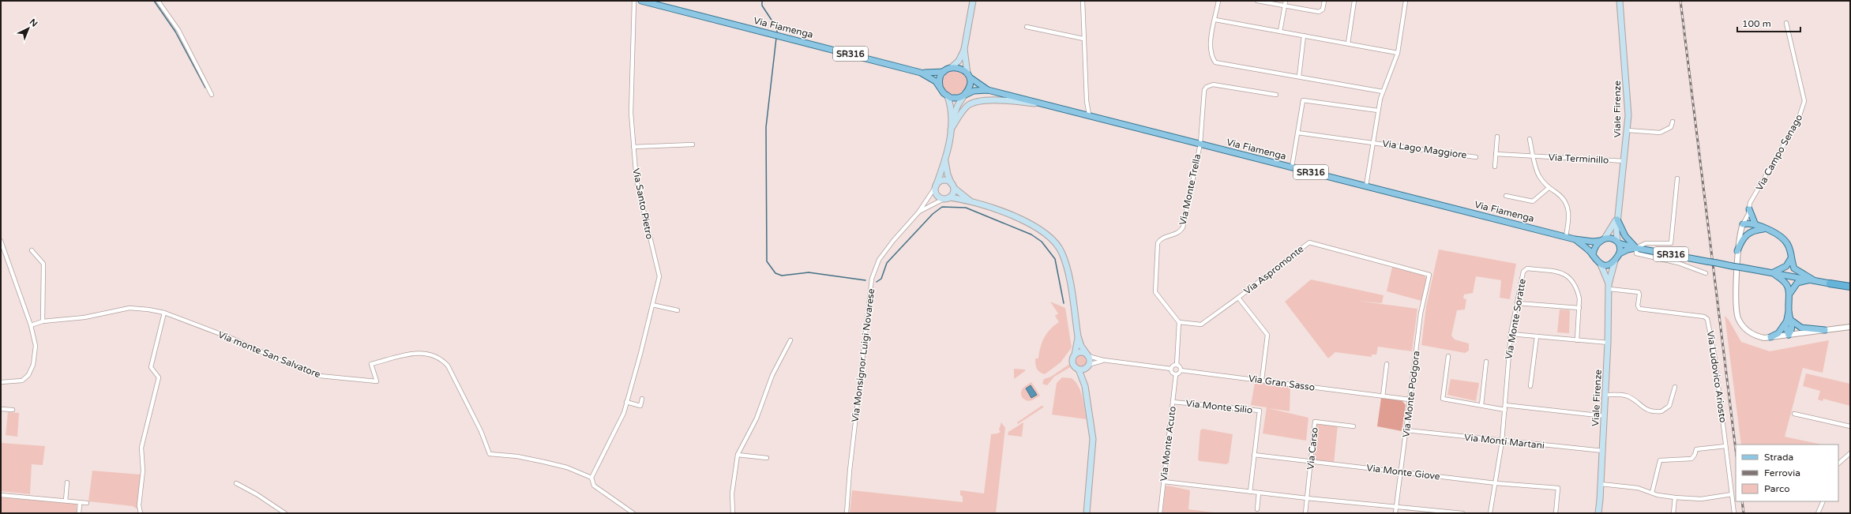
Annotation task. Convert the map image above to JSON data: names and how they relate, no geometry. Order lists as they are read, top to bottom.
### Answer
{
  "streets": {
    "highway": ["SR316"],
    "main road": ["Via Fiamenga", "Viale Firenze"],
    "street": [
      "Via Lago Maggiore",
      "Via Campo Senago",
      "Via Terminillo",
      "Via Monte Trella",
      "Via Santo Pietro",
      "Via Aspromonte",
      "Via Monte Soratte",
      "Via monte San Salvatore",
      "Via Monsignor Luigi Novarese",
      "Via Ludovico Ariosto",
      "Via Gran Sasso",
      "Via Monte Podgora",
      "Via Monte Silio",
      "Via Monti Martani",
      "Via Monte Acuto",
      "Via Carso",
      "Via Monte Giove"
    ]
  },
  "crossings": [
    ["Via Fiamenga", "SR316"],
    ["Via Fiamenga", "Viale Firenze"],
    ["Via Fiamenga", "Via Lago Maggiore"],
    ["Via Fiamenga", "Via Terminillo"],
    ["Via Fiamenga", "Via Monte Trella"],
    ["SR316", "Viale Firenze"],
    ["Viale Firenze", "Via Terminillo"],
    ["Viale Firenze", "Via Ludovico Ariosto"],
    ["Viale Firenze", "Via Monti Martani"],
    ["Via Monte Trella", "Via Aspromonte"],
    ["Via Santo Pietro", "Via monte San Salvatore"],
    ["Via Aspromonte", "Via Monte Podgora"],
    ["Via Monte Soratte", "Via Monti Martani"],
    ["Via Gran Sasso", "Via Monte Podgora"],
    ["Via Gran Sasso", "Via Monte Acuto"],
    ["Via Monte Podgora", "Via Monti Martani"],
    ["Via Monte Podgora", "Via Monte Giove"],
    ["Via Monte Silio", "Via Monte Acuto"],
    ["Via Monte Silio", "Via Monte Giove"],
    ["Via Carso", "Via Monte Giove"]
  ],
  "legend": ["Strada", "Ferrovia", "Parco"],
  "scale_bar": "100 m",
  "north": "top right"
}
